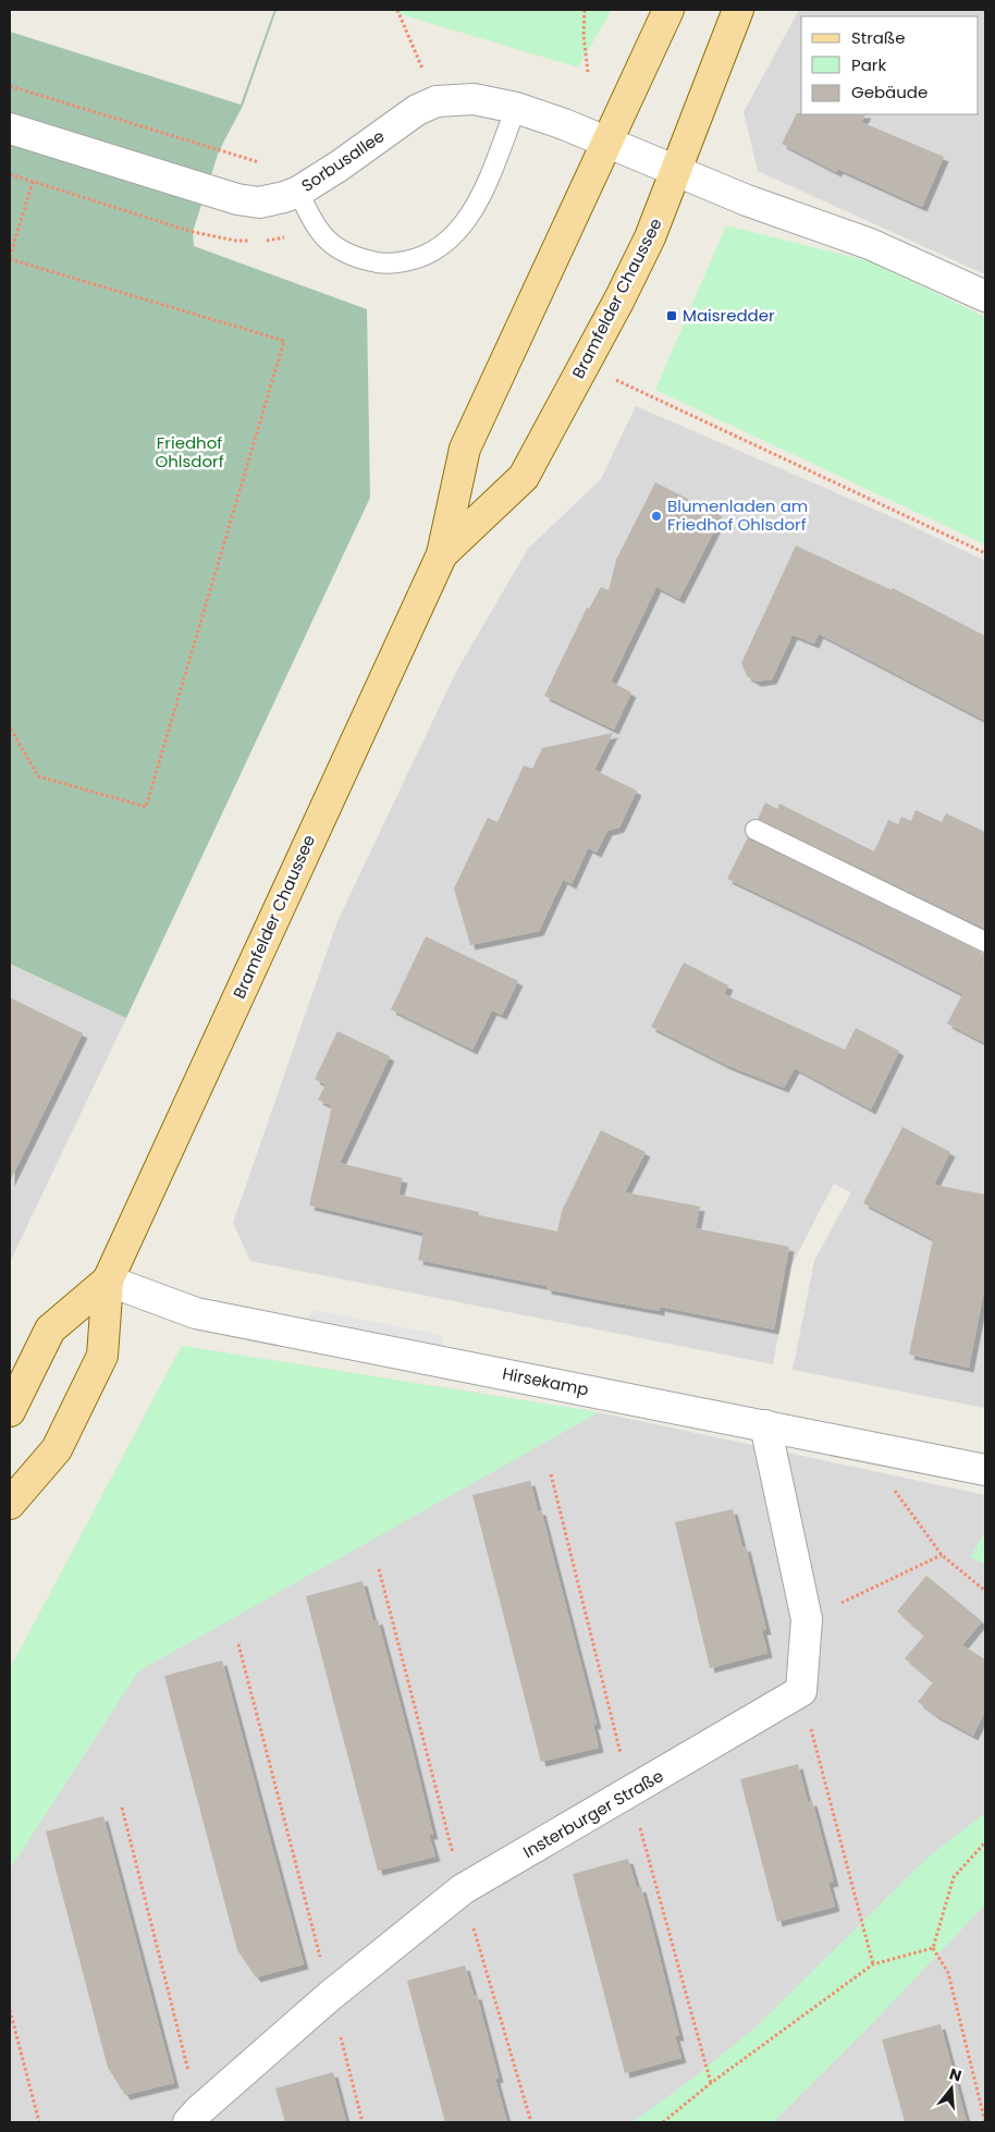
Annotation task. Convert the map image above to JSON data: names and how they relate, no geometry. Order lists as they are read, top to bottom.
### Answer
{
  "streets": {
    "main road": ["Bramfelder Chaussee"],
    "street": ["Sorbusallee", "Hirsekamp", "Insterburger Straße"]
  },
  "crossings": [
    ["Sorbusallee", "Bramfelder Chaussee"],
    ["Bramfelder Chaussee", "Hirsekamp"]
  ],
  "parks": ["Friedhof Ohlsdorf"],
  "places": {
    "transit": ["Maisredder"],
    "other": ["Blumenladen am Friedhof Ohlsdorf"]
  },
  "legend": ["Straße", "Park", "Gebäude"],
  "north": "top"
}
